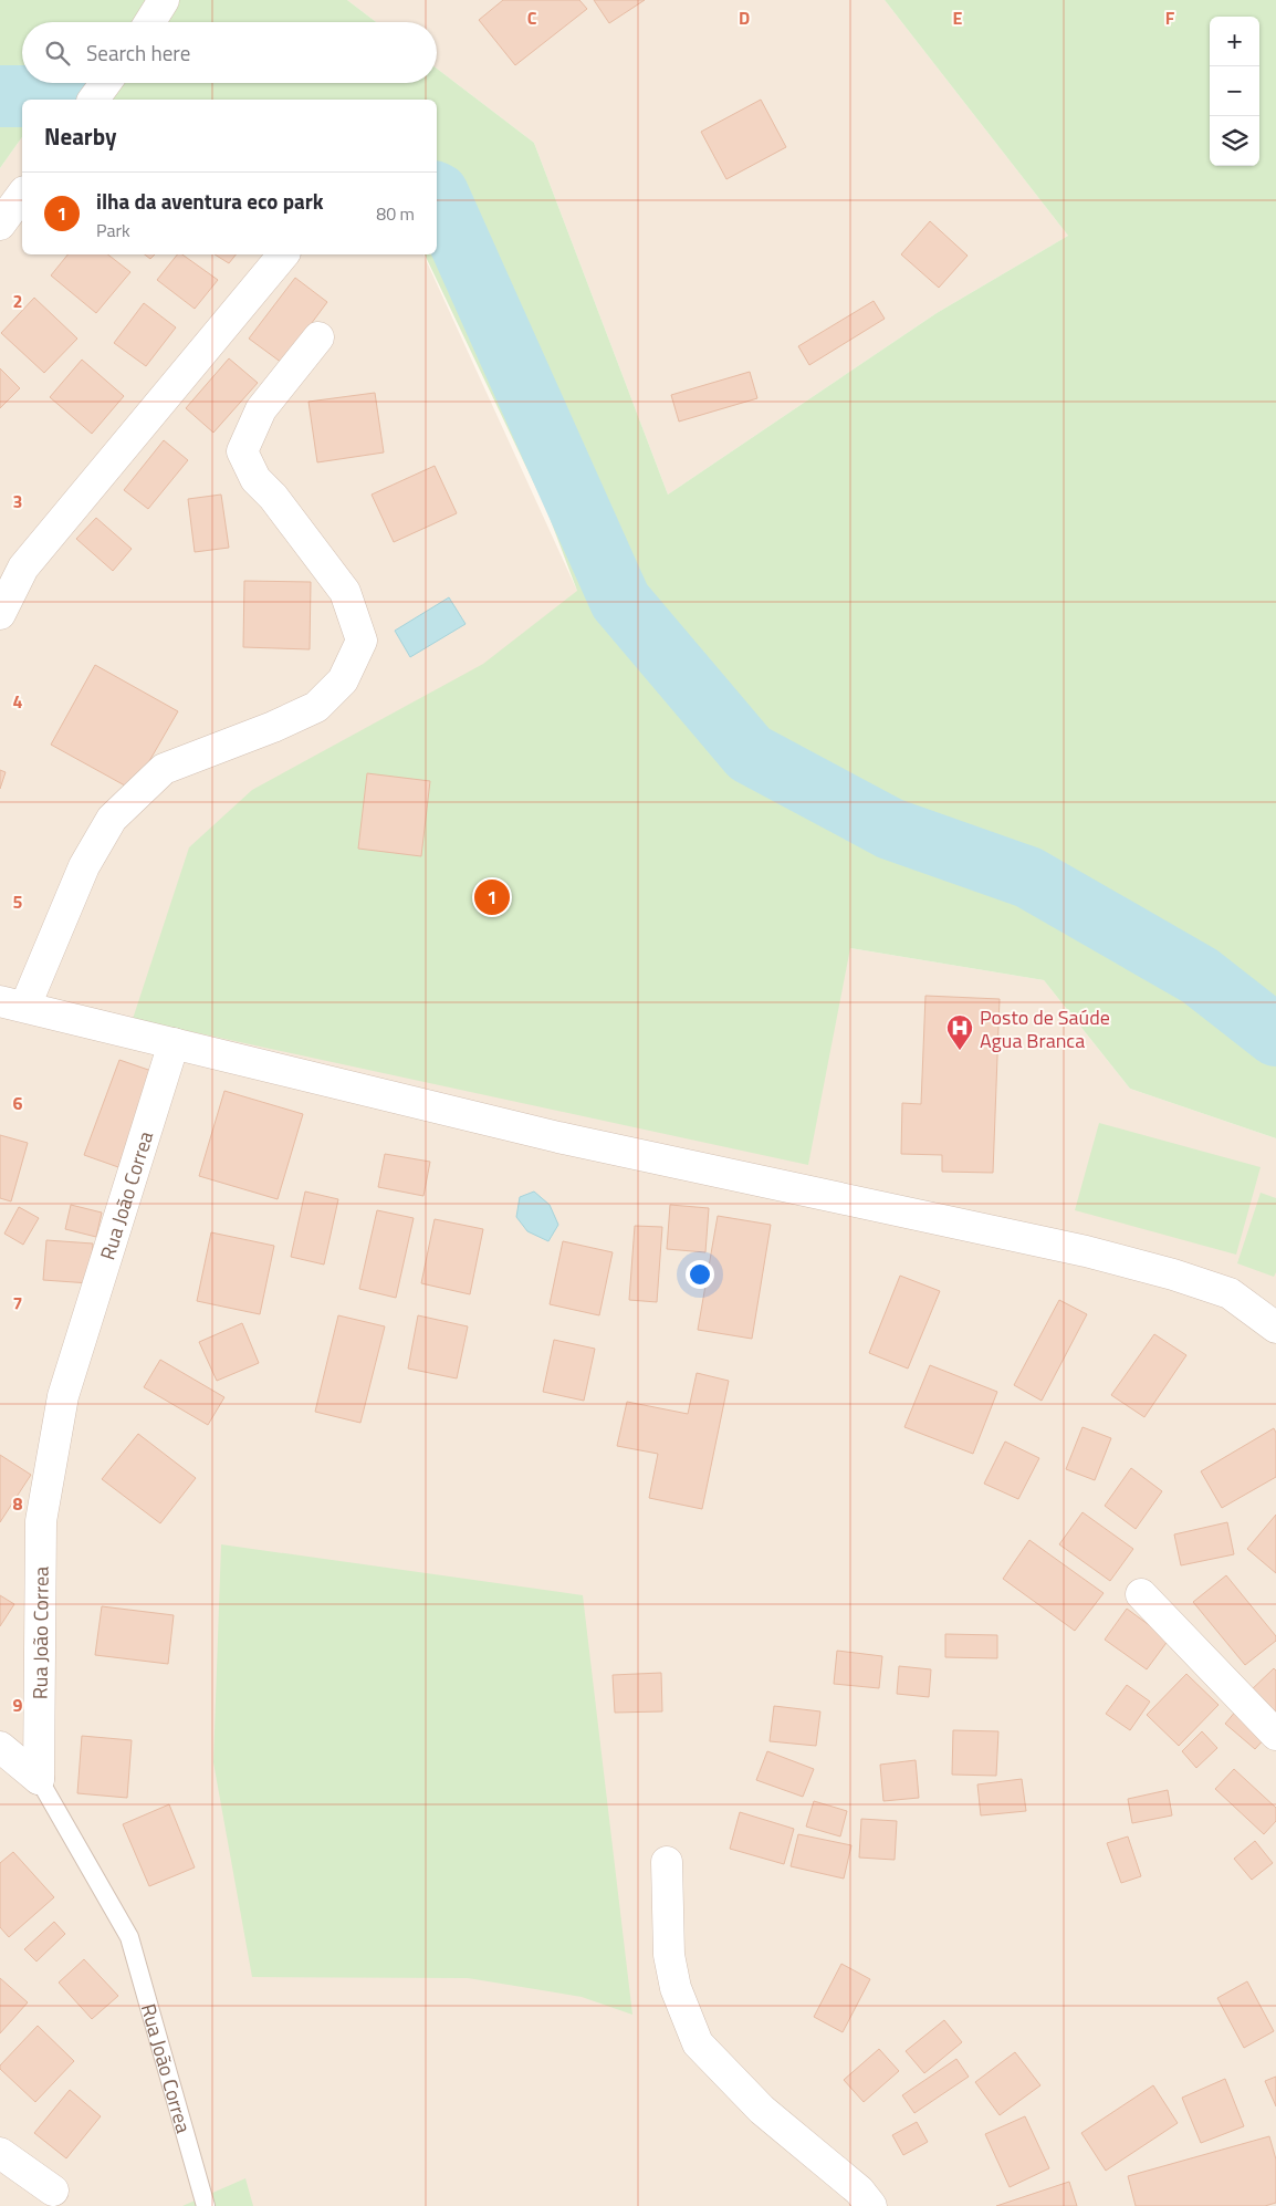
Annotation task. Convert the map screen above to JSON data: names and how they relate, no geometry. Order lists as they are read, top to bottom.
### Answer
{
  "streets": {
    "street": ["Rua João Correa"]
  },
  "places": {
    "hospital": ["Posto de Saúde Agua Branca"]
  },
  "page": {
    "map_buttons": ["+", "−"],
    "search": "Search here",
    "heading": "Nearby",
    "list": [
      {
        "mark": "1",
        "name": "ilha da aventura eco park",
        "note": "Park",
        "value": "80 m"
      }
    ],
    "pins": "1"
  },
  "grid": {
    "columns": [
      "C",
      "D",
      "E",
      "F"
    ],
    "rows": [
      "2",
      "3",
      "4",
      "5",
      "6",
      "7",
      "8",
      "9"
    ]
  }
}
